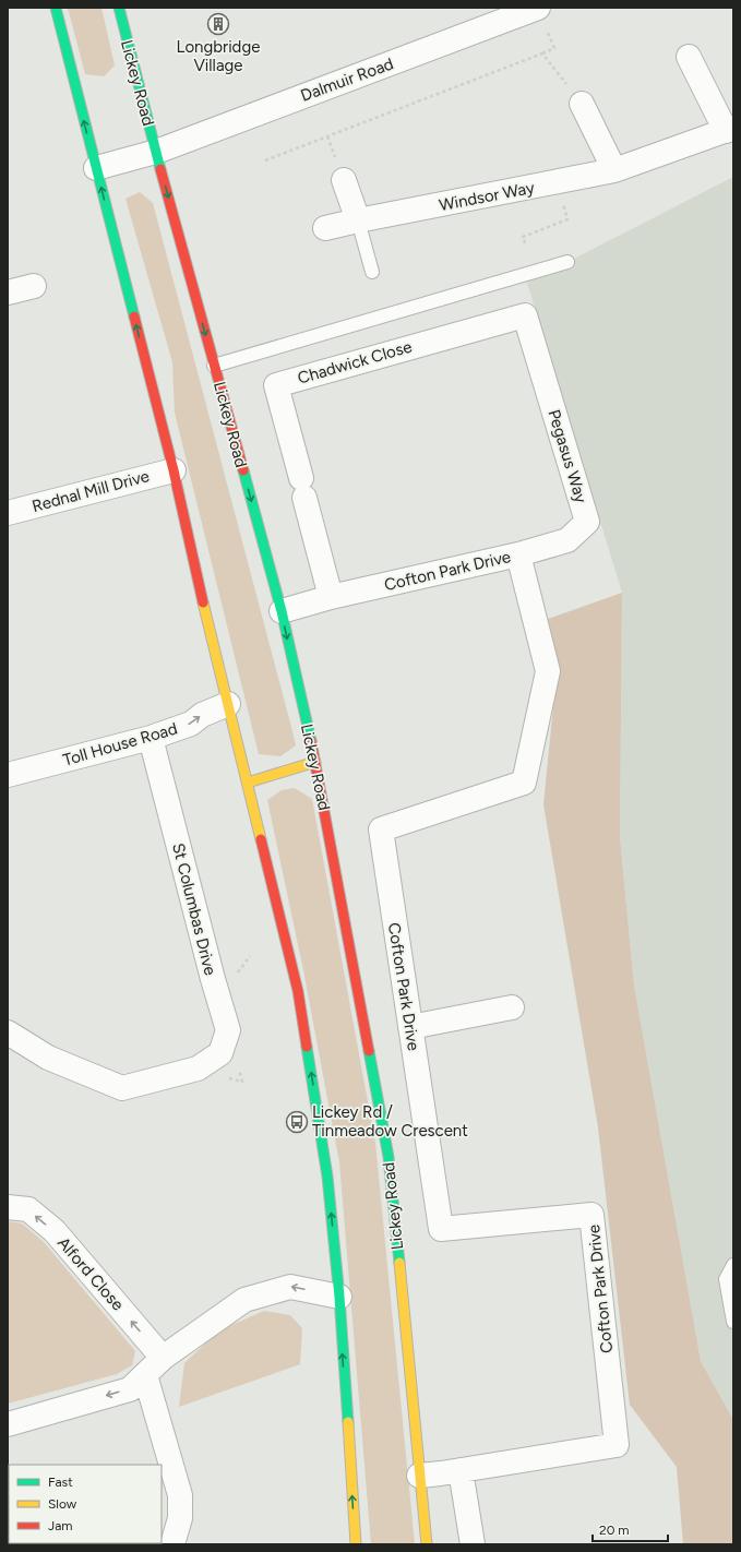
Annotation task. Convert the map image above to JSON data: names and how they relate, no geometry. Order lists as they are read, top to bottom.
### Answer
{
  "streets": {
    "main road": ["Lickey Road"],
    "street": [
      "Dalmuir Road",
      "Windsor Way",
      "Chadwick Close",
      "Pegasus Way",
      "Rednal Mill Drive",
      "Cofton Park Drive",
      "Toll House Road",
      "St Columbas Drive",
      "Alford Close"
    ]
  },
  "crossings": [
    ["Dalmuir Road", "Lickey Road"],
    ["Lickey Road", "Cofton Park Drive"],
    ["Chadwick Close", "Pegasus Way"],
    ["Chadwick Close", "Cofton Park Drive"],
    ["Pegasus Way", "Cofton Park Drive"],
    ["Toll House Road", "St Columbas Drive"]
  ],
  "one_way": ["Toll House Road", "Alford Close"],
  "places": {
    "building": ["Longbridge Village"],
    "bus stop": ["Lickey Rd / Tinmeadow Crescent"]
  },
  "legend": ["Fast", "Slow", "Jam"],
  "scale_bar": "20 m"
}
